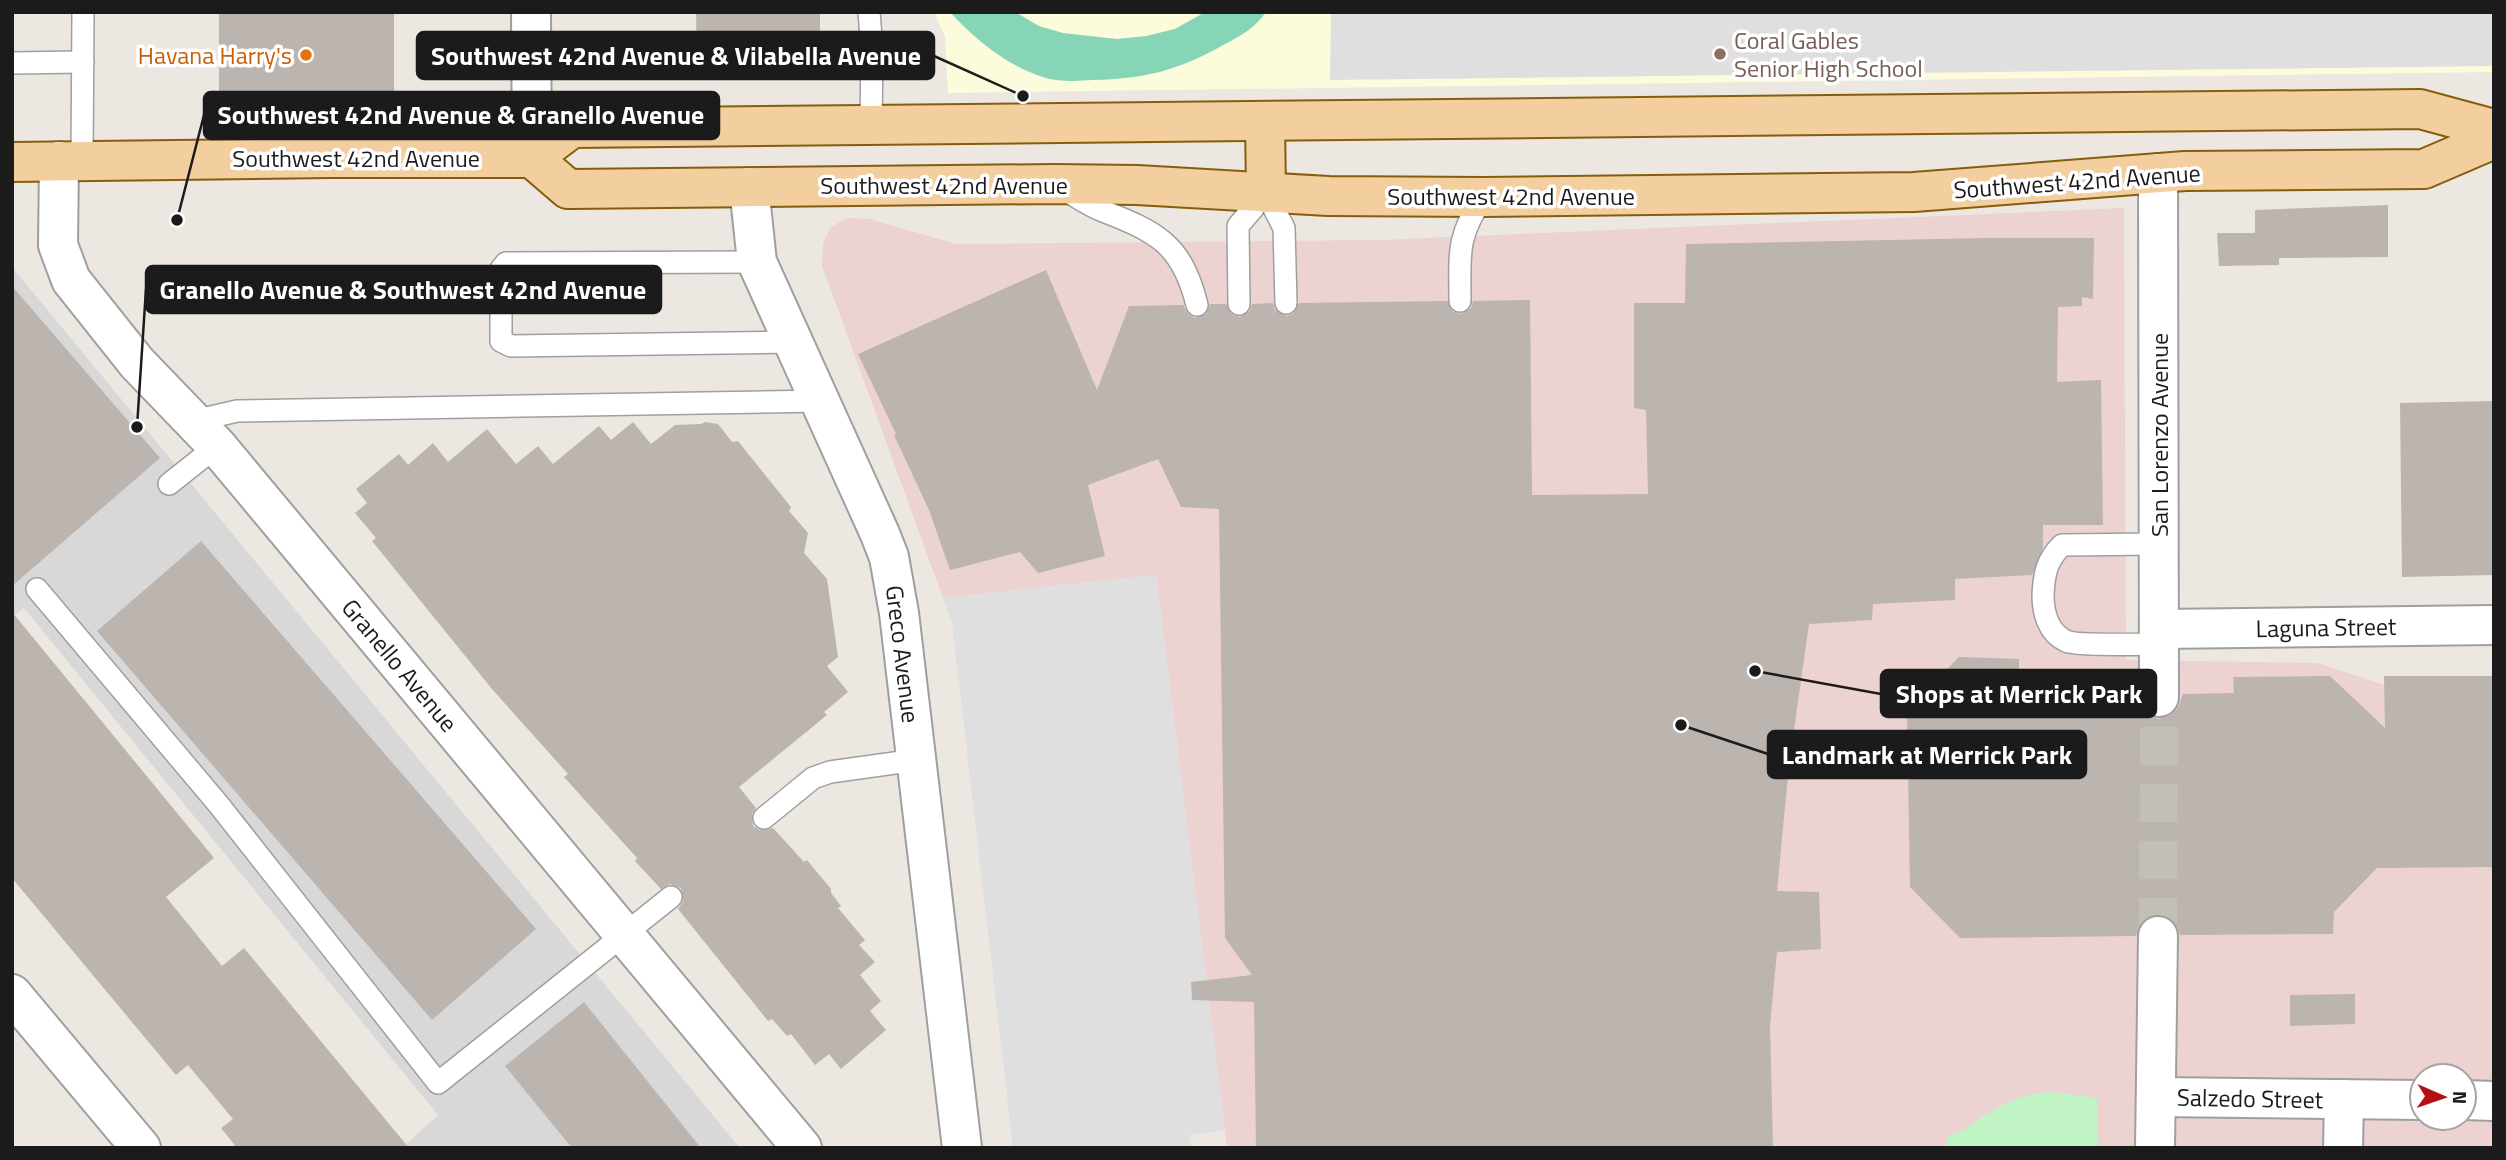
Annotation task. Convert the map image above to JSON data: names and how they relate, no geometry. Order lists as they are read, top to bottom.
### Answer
{
  "streets": {
    "main road": ["Southwest 42nd Avenue"],
    "street": [
      "San Lorenzo Avenue",
      "Laguna Street",
      "Greco Avenue",
      "Granello Avenue",
      "Salzedo Street"
    ]
  },
  "crossings": [
    ["Southwest 42nd Avenue", "San Lorenzo Avenue"],
    ["Southwest 42nd Avenue", "Greco Avenue"],
    ["Southwest 42nd Avenue", "Granello Avenue"],
    ["San Lorenzo Avenue", "Laguna Street"]
  ],
  "places": [
    "Coral Gables Senior High School",
    "Havana Harry's",
    "Southwest 42nd Avenue & Vilabella Avenue",
    "Southwest 42nd Avenue & Granello Avenue",
    "Granello Avenue & Southwest 42nd Avenue",
    "Shops at Merrick Park",
    "Landmark at Merrick Park"
  ],
  "north": "right"
}
